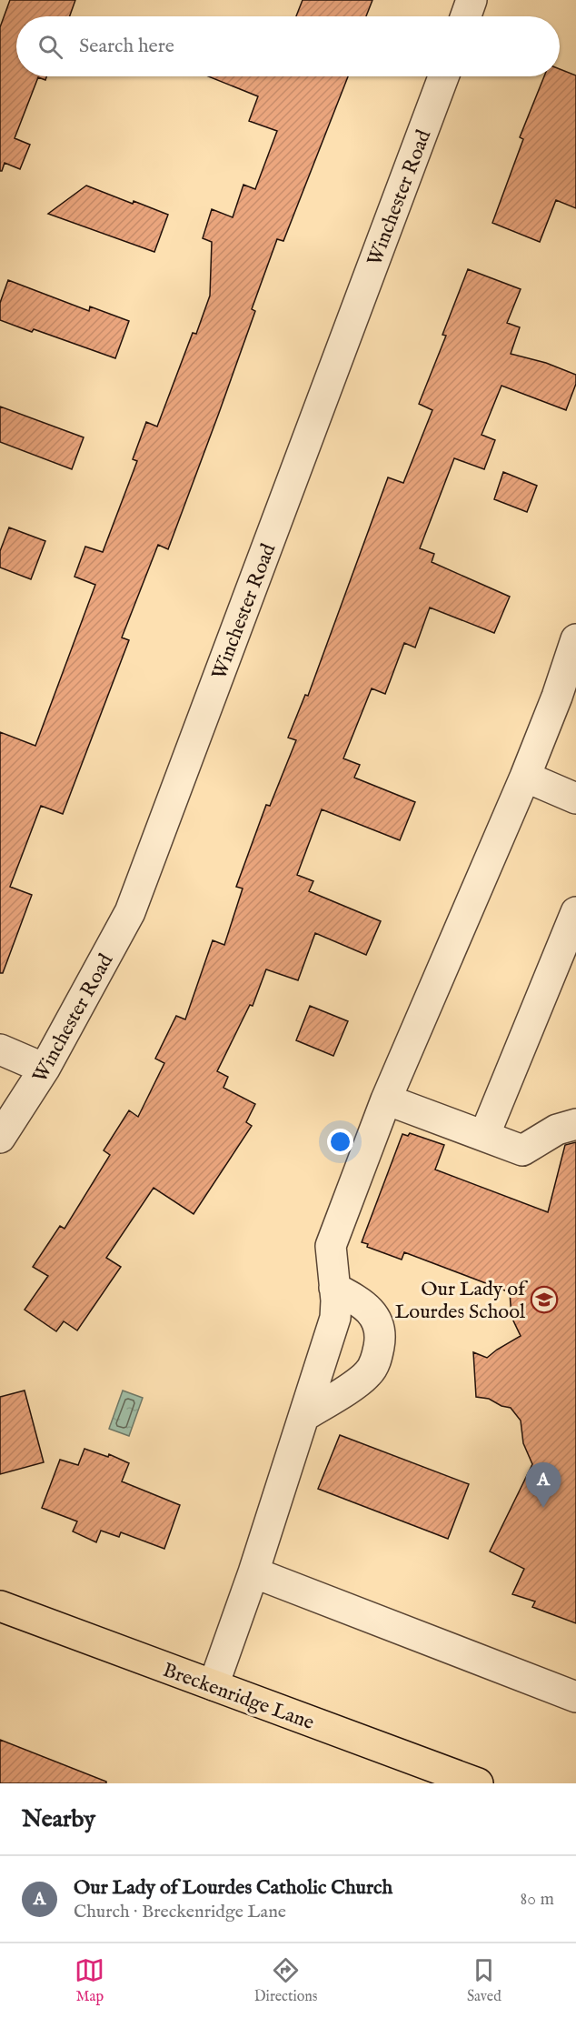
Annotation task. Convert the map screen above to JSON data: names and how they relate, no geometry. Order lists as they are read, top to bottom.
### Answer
{
  "streets": {
    "main road": ["Breckenridge Lane"],
    "street": ["Winchester Road"]
  },
  "places": {
    "school or university": ["Our Lady of Lourdes School"]
  },
  "page": {
    "search": "Search here",
    "pins": "A",
    "heading": "Nearby",
    "list": [
      {
        "mark": "A",
        "name": "Our Lady of Lourdes Catholic Church",
        "note": "Church · Breckenridge Lane",
        "value": "80 m"
      }
    ],
    "nav": ["Map", "Directions", "Saved"]
  }
}
